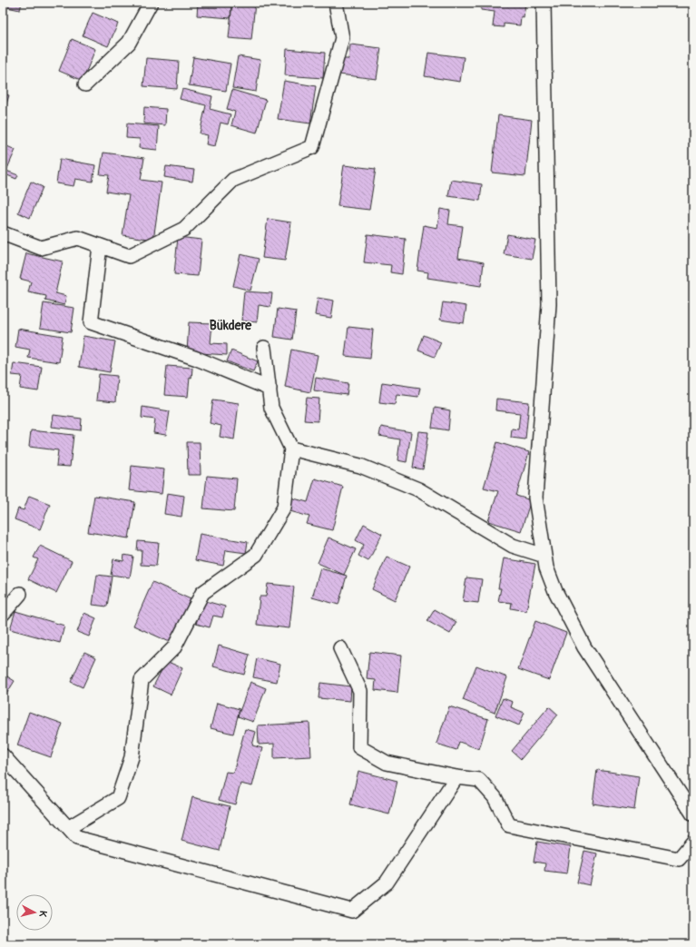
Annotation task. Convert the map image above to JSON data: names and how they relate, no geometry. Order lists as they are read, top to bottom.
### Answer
{
  "districts": ["Bükdere"],
  "north": "right"
}
